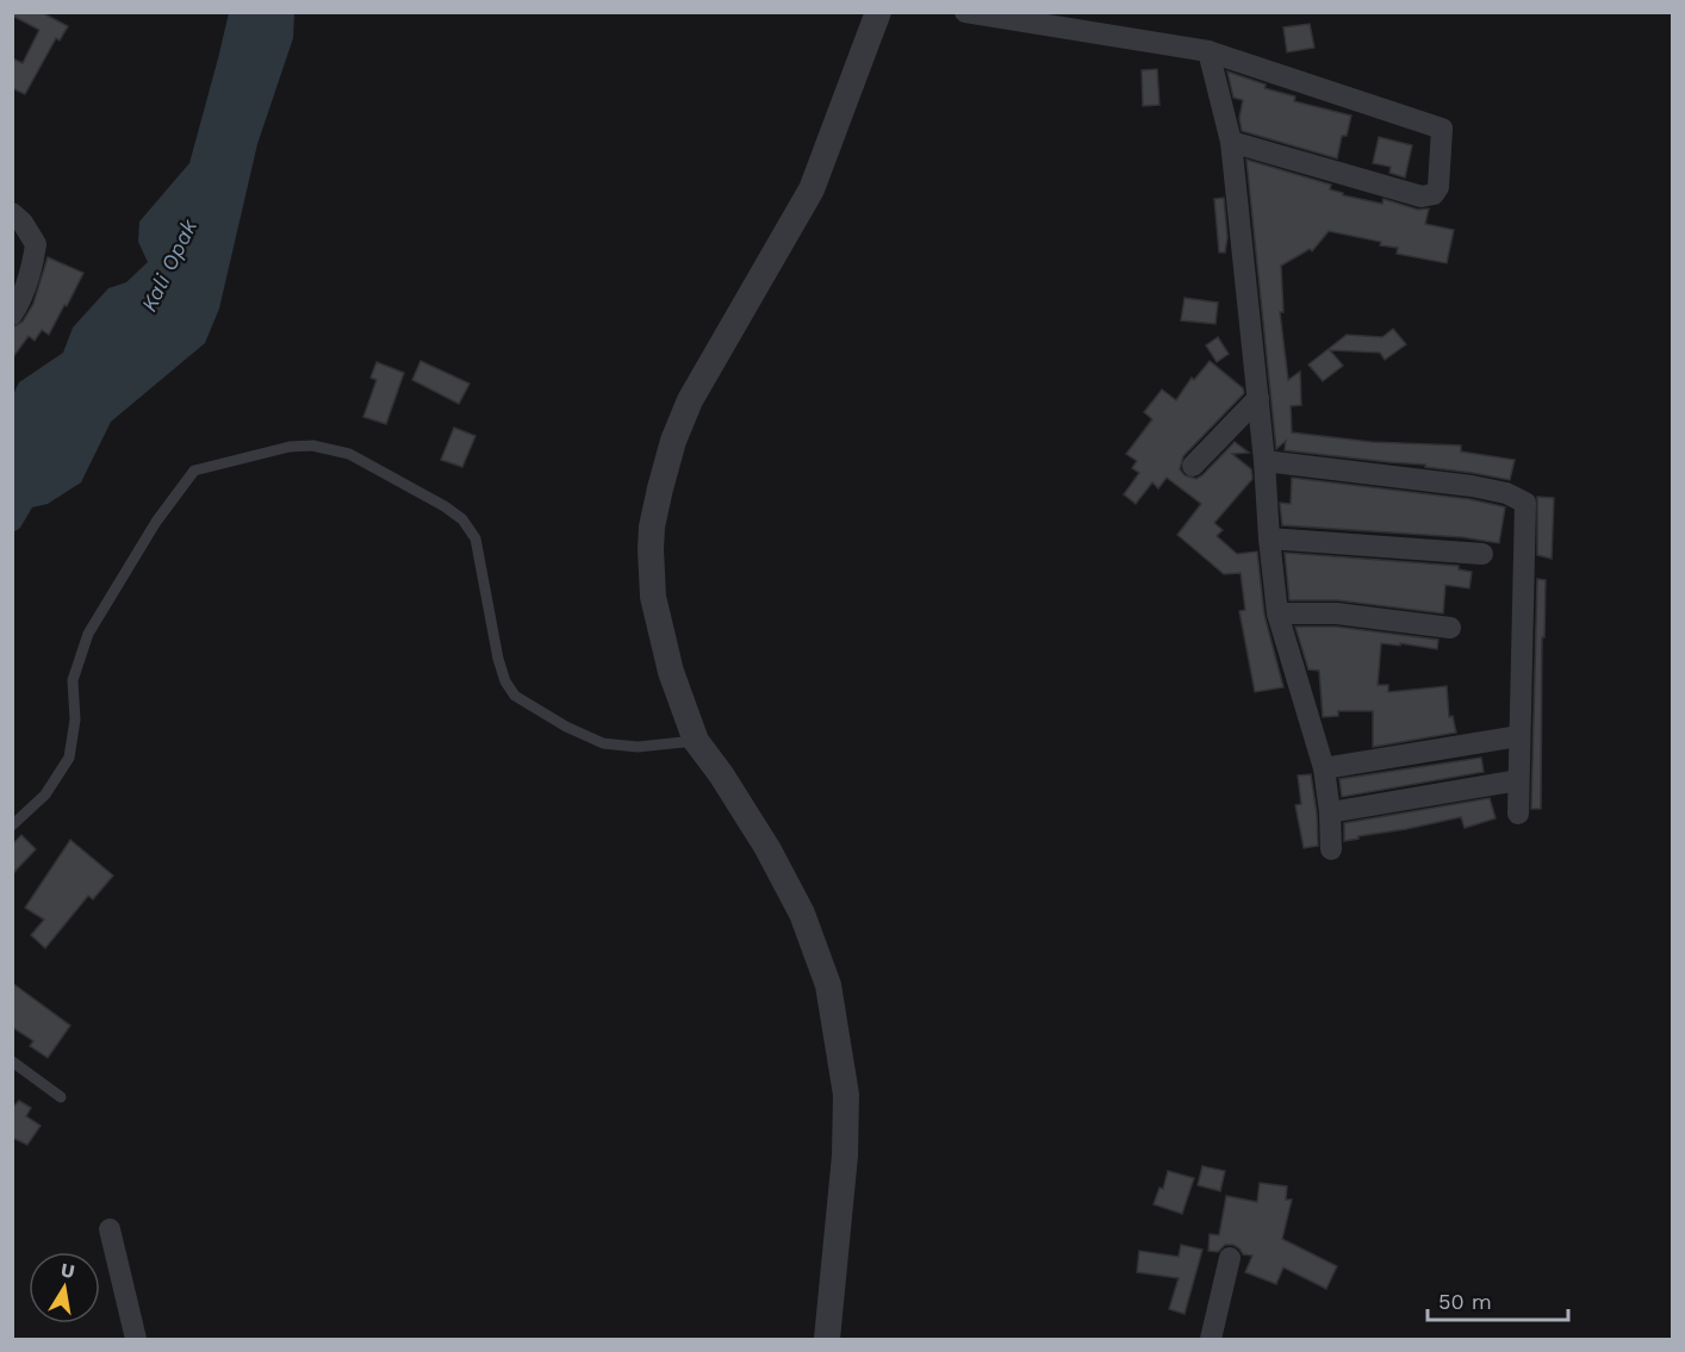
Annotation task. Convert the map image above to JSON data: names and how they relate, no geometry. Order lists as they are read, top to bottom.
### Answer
{
  "water": ["Kali Opak"],
  "scale_bar": "50 m",
  "north": "top"
}
